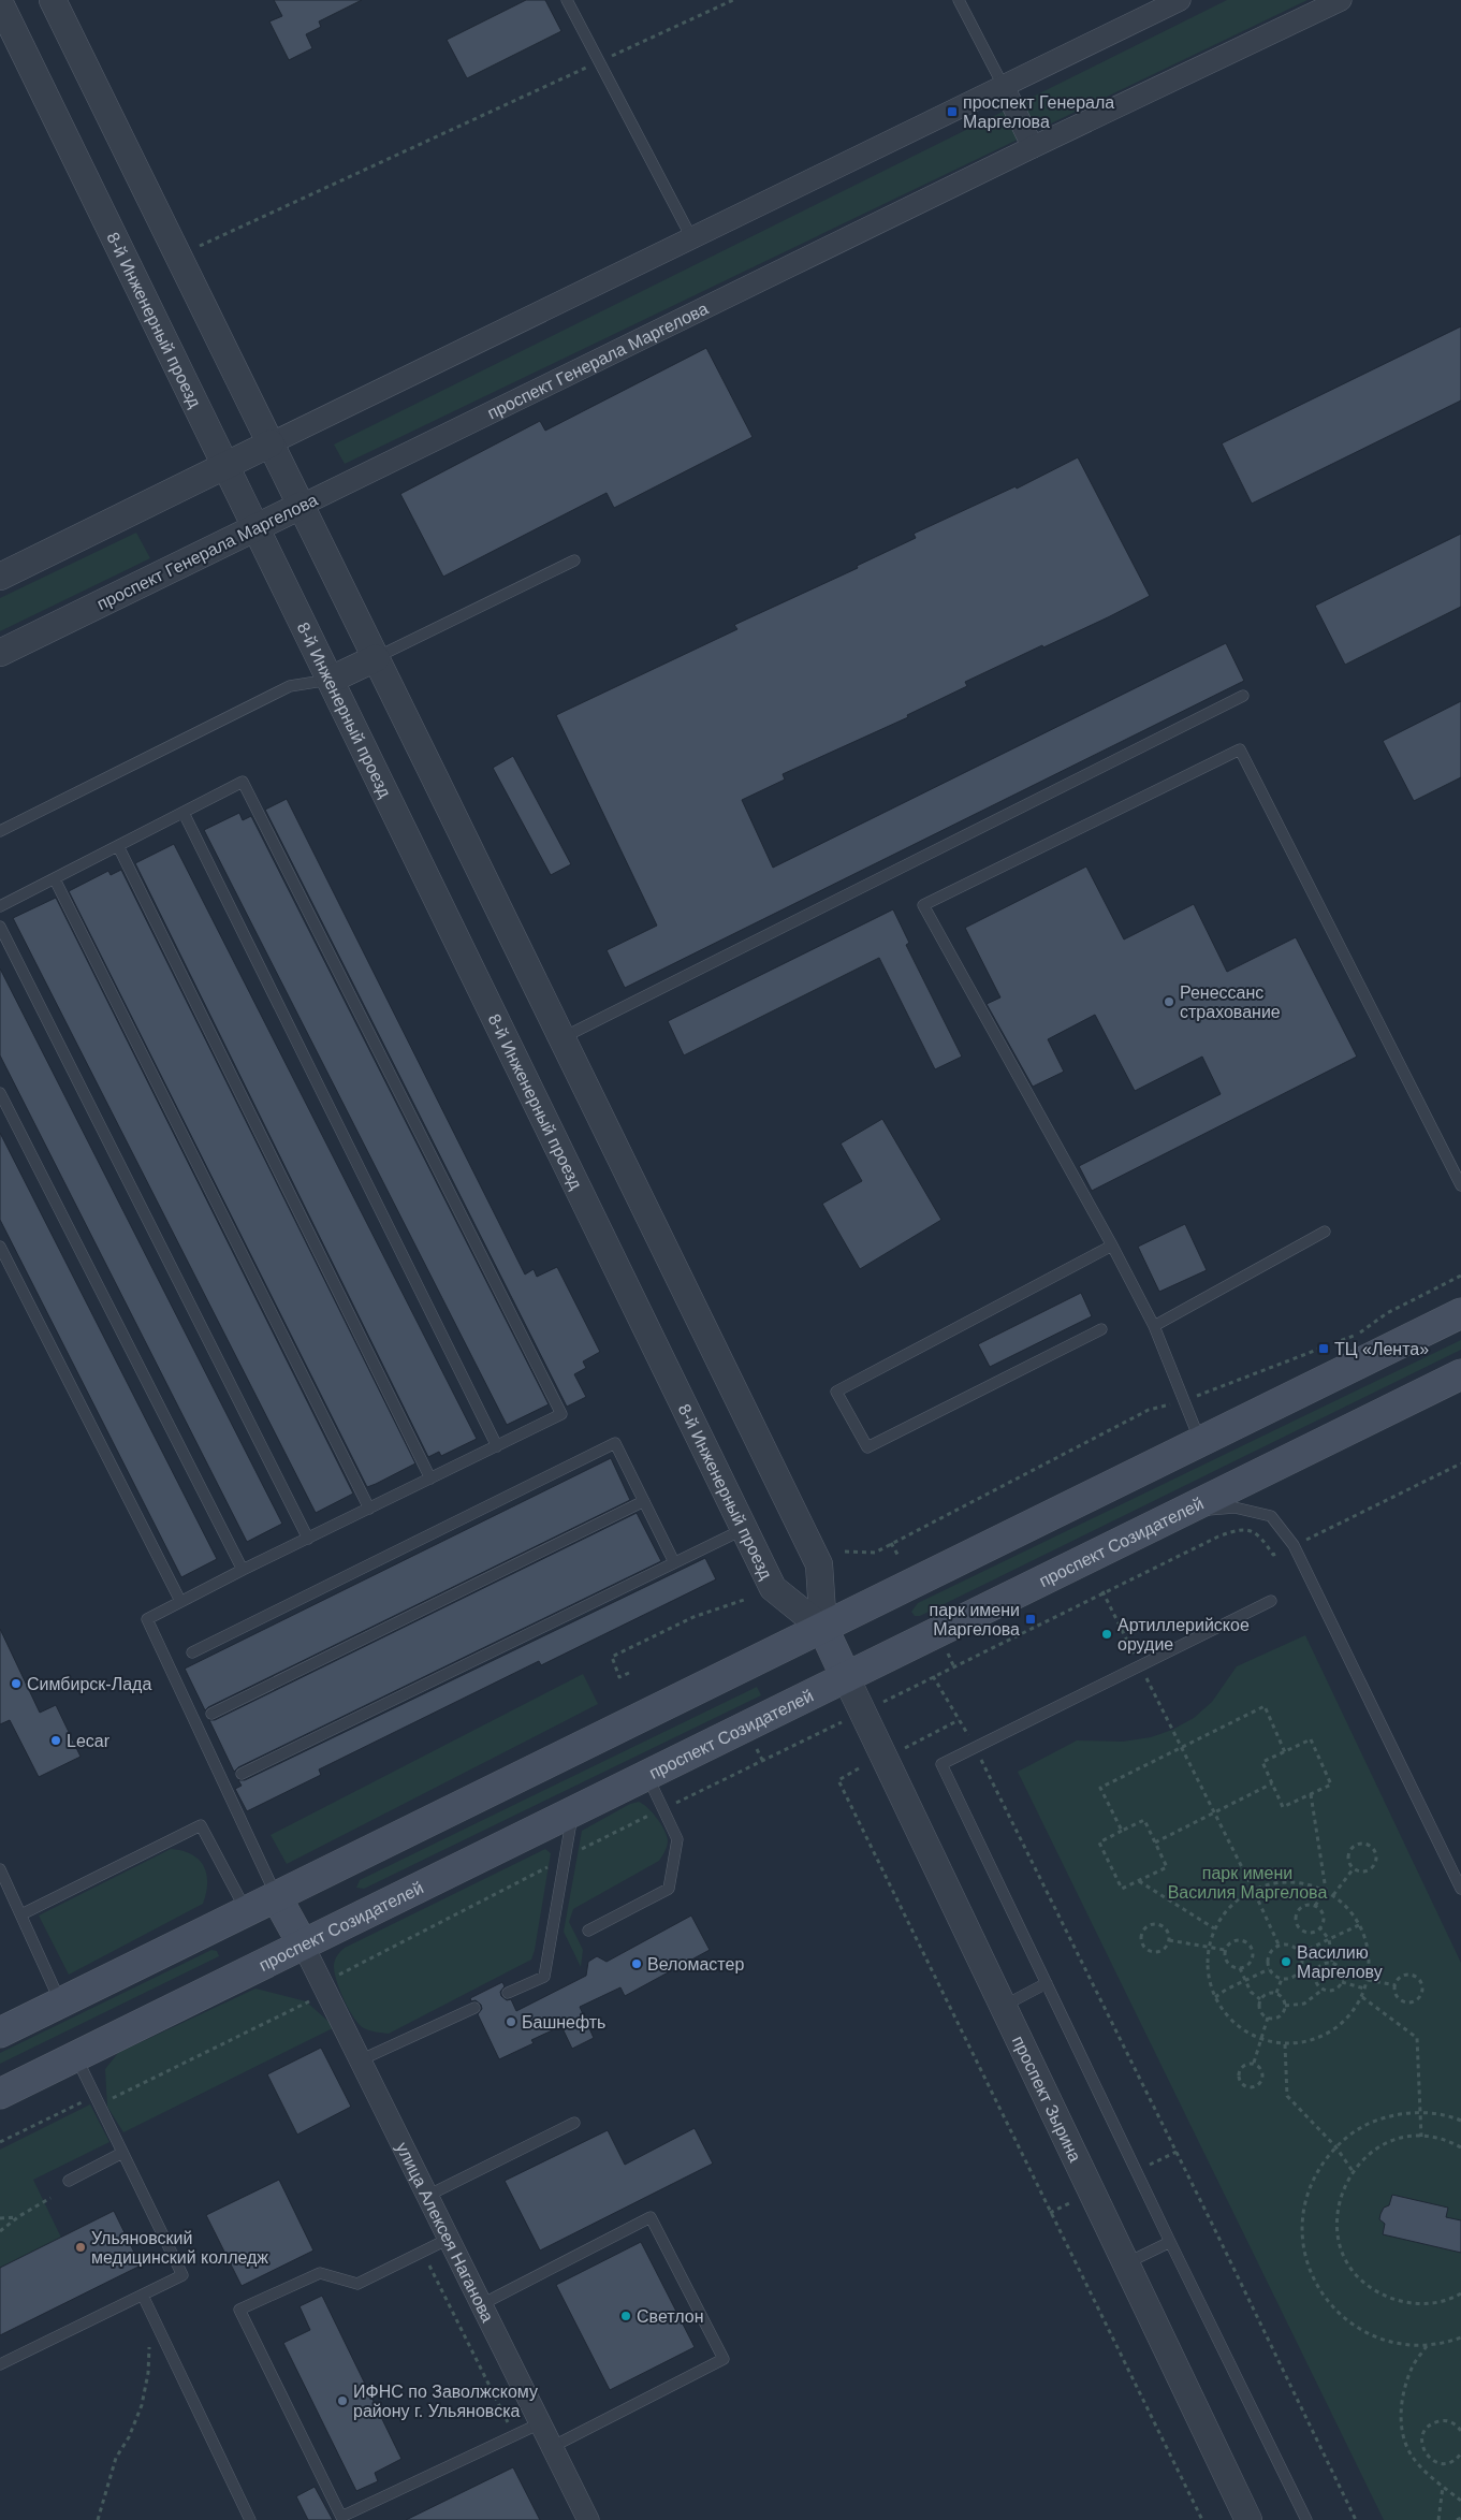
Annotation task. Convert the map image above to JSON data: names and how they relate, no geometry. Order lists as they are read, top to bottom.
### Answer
{
  "streets": {
    "main road": ["проспект Созидателей"],
    "street": [
      "8-й Инженерный проезд",
      "проспект Генерала Маргелова",
      "проспект Зырина",
      "улица Алексея Наганова"
    ]
  },
  "crossings": [
    ["8-й Инженерный проезд", "проспект Генерала Маргелова"],
    ["проспект Созидателей", "проспект Зырина"],
    ["проспект Созидателей", "улица Алексея Наганова"]
  ],
  "parks": ["парк имени Василия Маргелова"],
  "places": {
    "transit": ["проспект Генерала Маргелова", "ТЦ «Лента»", "парк имени Маргелова"],
    "other": [
      "Ренессанс страхование",
      "Артиллерийское орудие",
      "Симбирск-Лада",
      "Lecar",
      "Василию Маргелову",
      "Веломастер",
      "Башнефть",
      "Ульяновский медицинский колледж",
      "Светлон",
      "ИФНС по Заволжскому району г. Ульяновска"
    ]
  }
}
